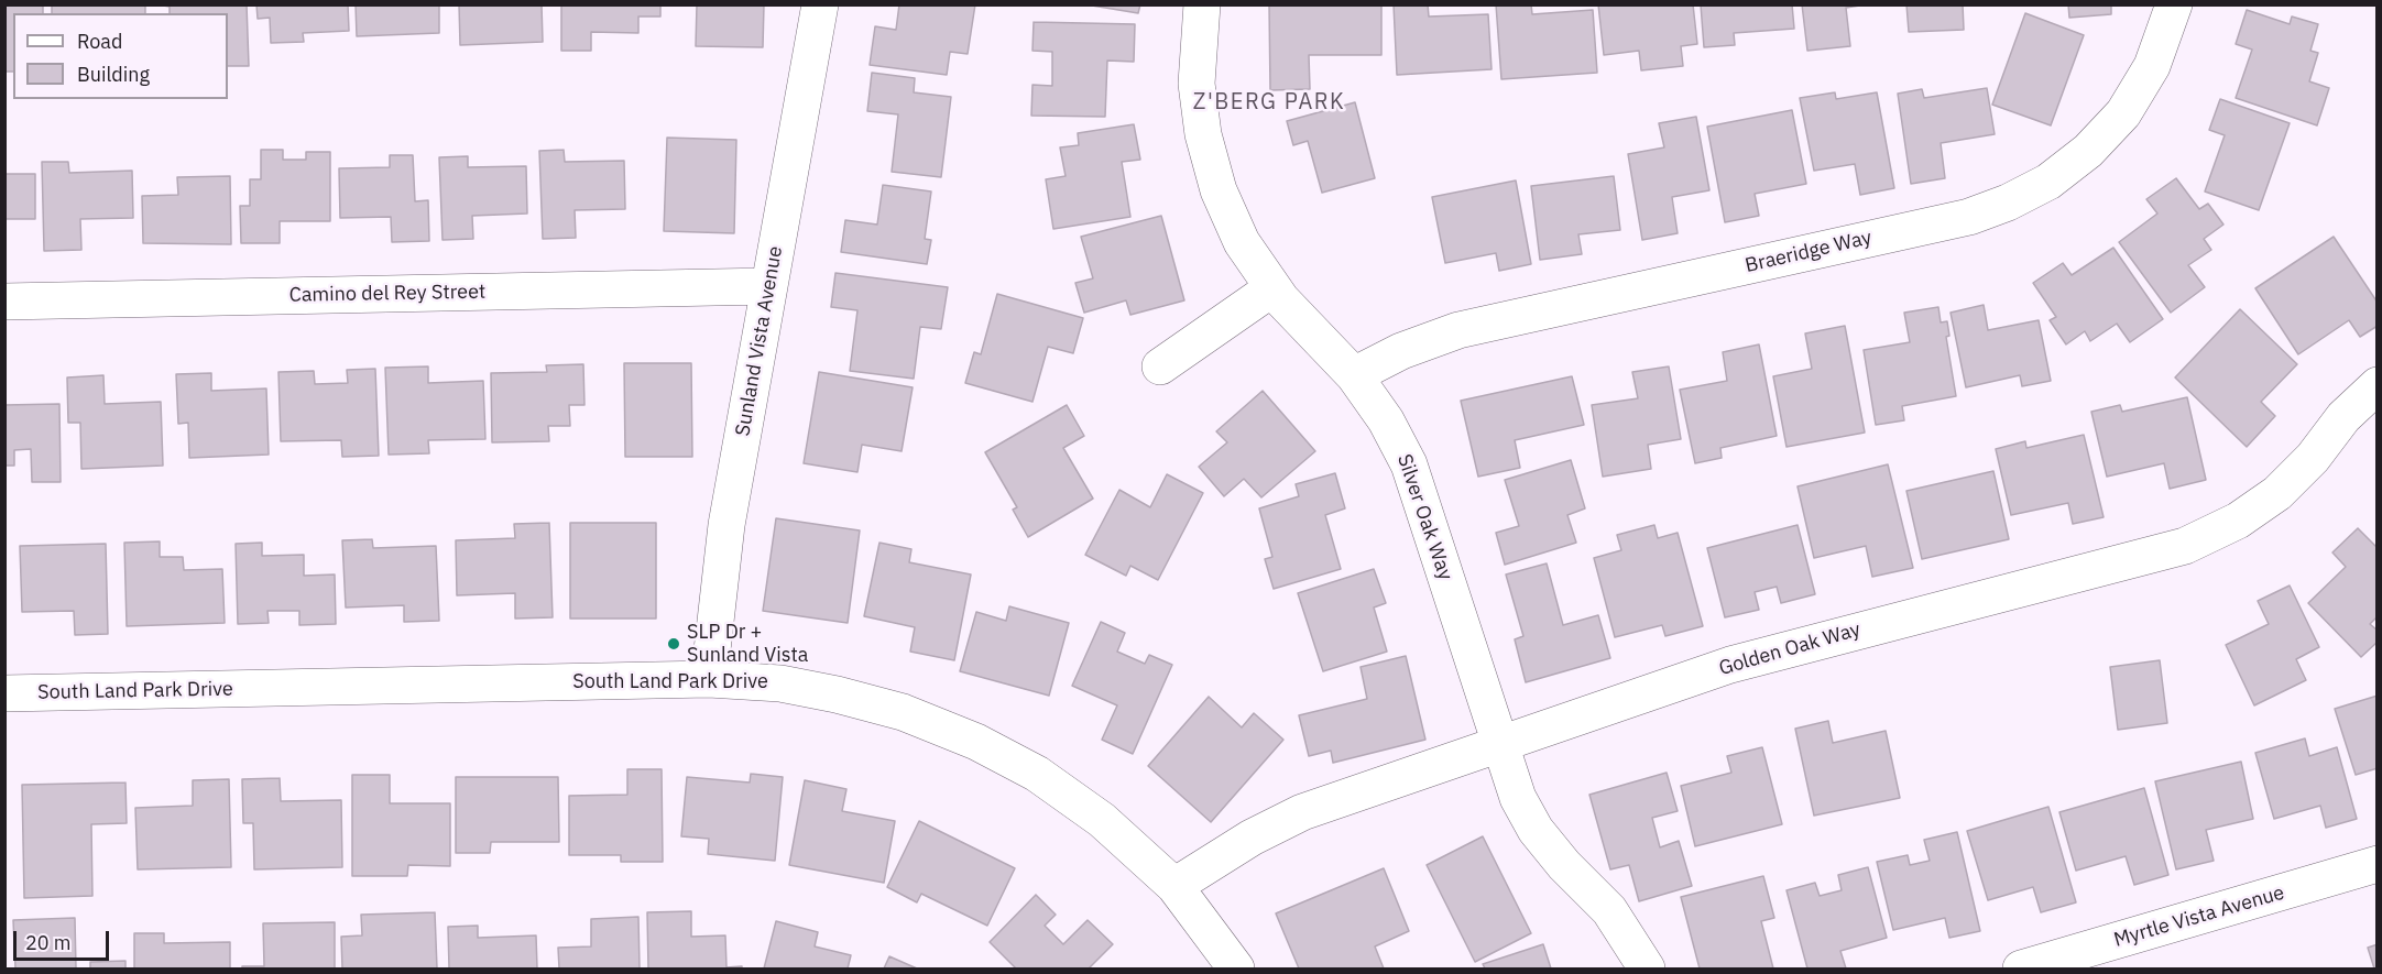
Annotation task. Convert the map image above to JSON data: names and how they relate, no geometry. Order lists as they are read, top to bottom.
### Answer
{
  "streets": {
    "street": [
      "Braeridge Way",
      "Camino del Rey Street",
      "Sunland Vista Avenue",
      "Silver Oak Way",
      "Golden Oak Way",
      "South Land Park Drive",
      "Myrtle Vista Avenue"
    ]
  },
  "crossings": [
    ["Braeridge Way", "Silver Oak Way"],
    ["Camino del Rey Street", "Sunland Vista Avenue"],
    ["Sunland Vista Avenue", "South Land Park Drive"],
    ["Silver Oak Way", "Golden Oak Way"],
    ["Golden Oak Way", "South Land Park Drive"]
  ],
  "districts": ["Z'BERG PARK"],
  "places": ["SLP Dr + Sunland Vista"],
  "legend": ["Road", "Building"],
  "scale_bar": "20 m"
}
